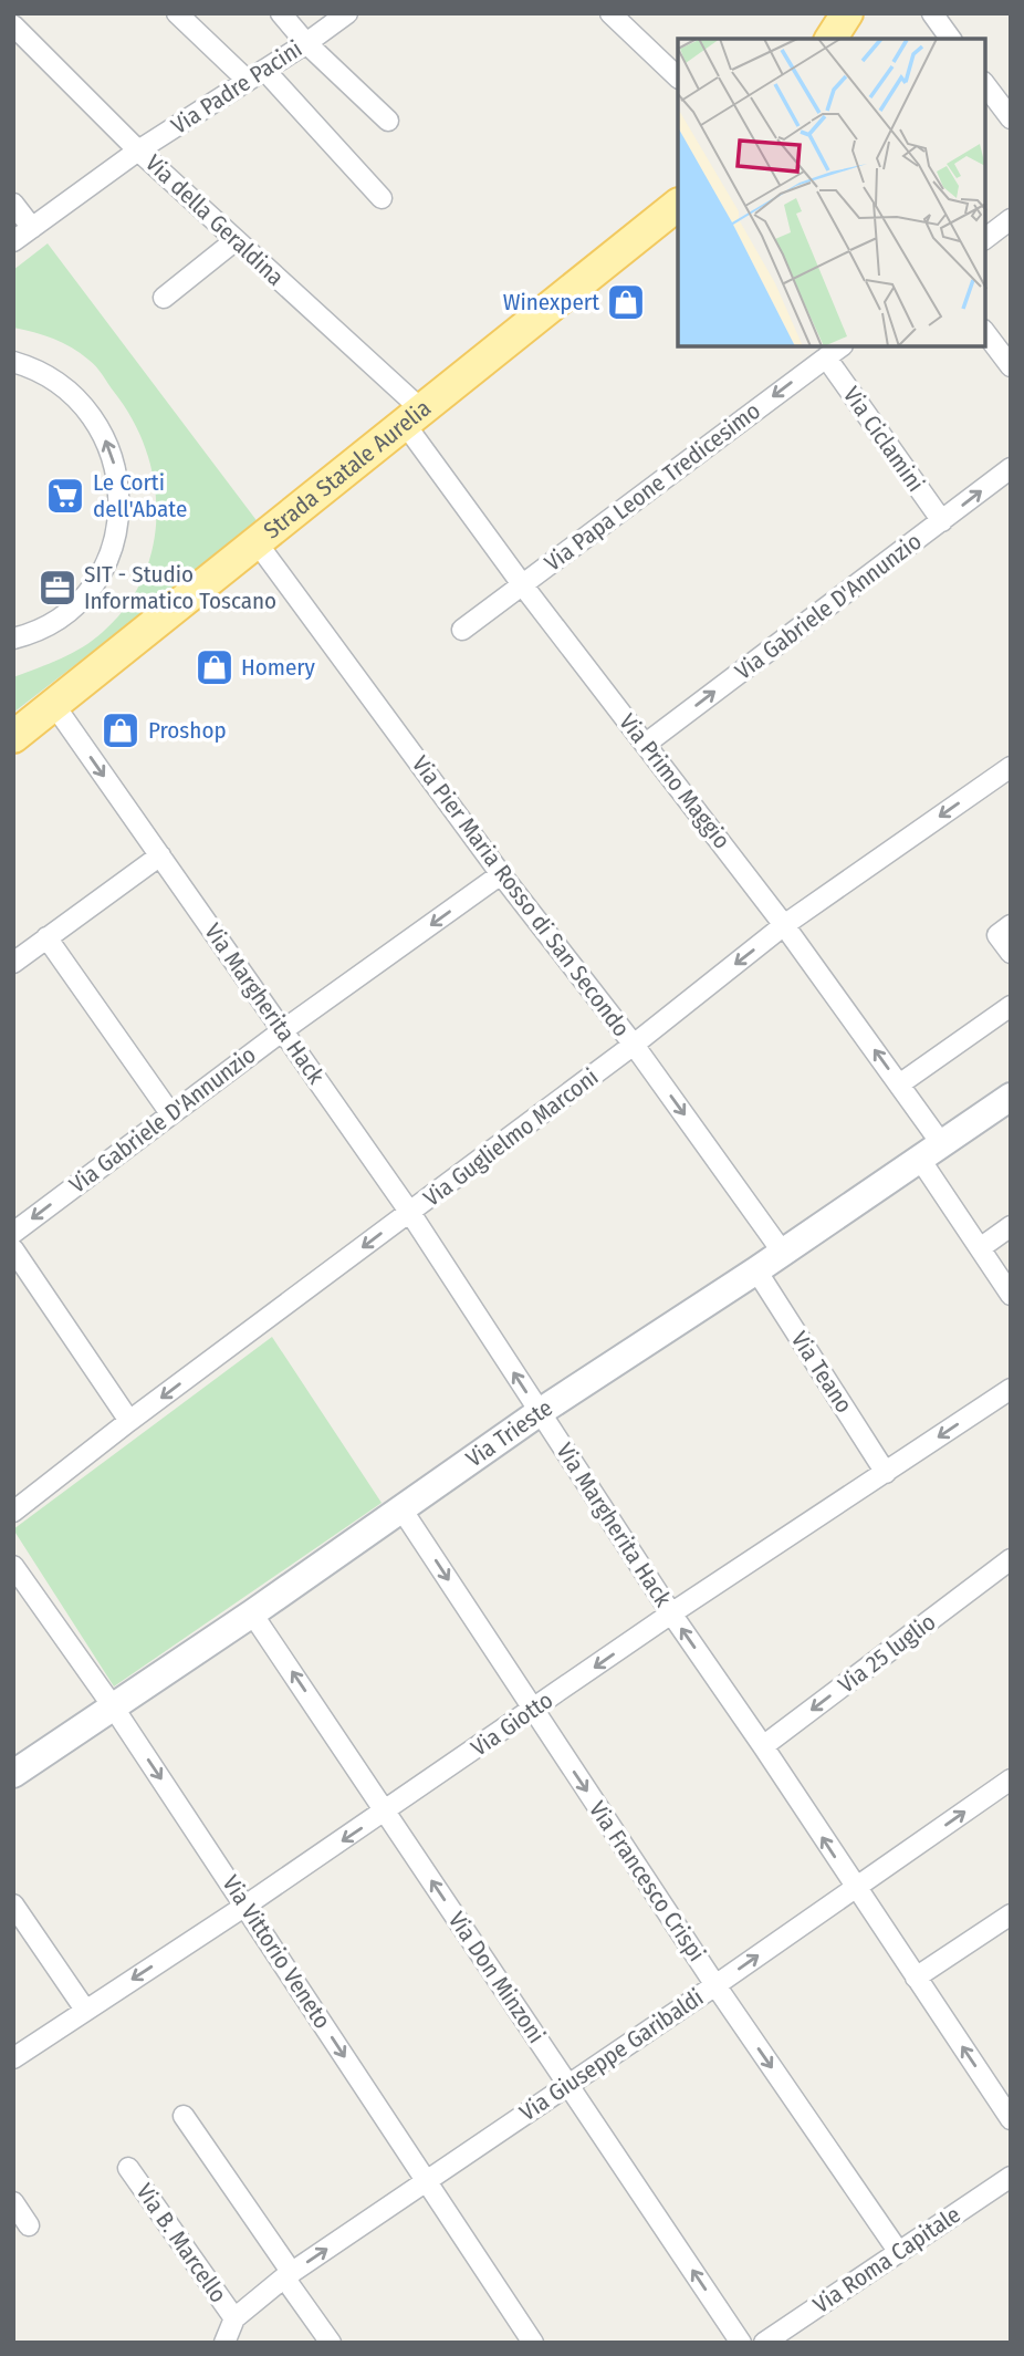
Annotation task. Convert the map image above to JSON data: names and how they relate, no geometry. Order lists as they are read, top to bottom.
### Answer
{
  "streets": {
    "main road": ["Strada Statale Aurelia"],
    "street": [
      "Via Padre Pacini",
      "Via della Geraldina",
      "Via Ciclamini",
      "Via Papa Leone Tredicesimo",
      "Via Gabriele D'Annunzio",
      "Via Primo Maggio",
      "Via Pier Maria Rosso di San Secondo",
      "Via Margherita Hack",
      "Via Guglielmo Marconi",
      "Via Teano",
      "Via Trieste",
      "Via 25 luglio",
      "Via Giotto",
      "Via Francesco Crispi",
      "Via Vittorio Veneto",
      "Via Don Minzoni",
      "Via Giuseppe Garibaldi",
      "Via B. Marcello",
      "Via Roma Capitale"
    ]
  },
  "crossings": [
    ["Via Padre Pacini", "Via della Geraldina"],
    ["Via della Geraldina", "Strada Statale Aurelia"],
    ["Via della Geraldina", "Via Primo Maggio"],
    ["Via Ciclamini", "Via Papa Leone Tredicesimo"],
    ["Via Ciclamini", "Via Gabriele D'Annunzio"],
    ["Strada Statale Aurelia", "Via Primo Maggio"],
    ["Strada Statale Aurelia", "Via Pier Maria Rosso di San Secondo"],
    ["Strada Statale Aurelia", "Via Margherita Hack"],
    ["Via Papa Leone Tredicesimo", "Via Primo Maggio"],
    ["Via Gabriele D'Annunzio", "Via Primo Maggio"],
    ["Via Gabriele D'Annunzio", "Via Pier Maria Rosso di San Secondo"],
    ["Via Gabriele D'Annunzio", "Via Margherita Hack"],
    ["Via Primo Maggio", "Via Guglielmo Marconi"],
    ["Via Primo Maggio", "Via Trieste"],
    ["Via Pier Maria Rosso di San Secondo", "Via Guglielmo Marconi"],
    ["Via Pier Maria Rosso di San Secondo", "Via Trieste"],
    ["Via Margherita Hack", "Via Guglielmo Marconi"],
    ["Via Margherita Hack", "Via Trieste"],
    ["Via Margherita Hack", "Via 25 luglio"],
    ["Via Margherita Hack", "Via Giotto"],
    ["Via Margherita Hack", "Via Giuseppe Garibaldi"],
    ["Via Teano", "Via Trieste"],
    ["Via Teano", "Via Giotto"],
    ["Via Trieste", "Via Francesco Crispi"],
    ["Via Trieste", "Via Vittorio Veneto"],
    ["Via Trieste", "Via Don Minzoni"],
    ["Via Giotto", "Via Francesco Crispi"],
    ["Via Giotto", "Via Vittorio Veneto"],
    ["Via Giotto", "Via Don Minzoni"],
    ["Via Francesco Crispi", "Via Giuseppe Garibaldi"],
    ["Via Francesco Crispi", "Via Roma Capitale"],
    ["Via Vittorio Veneto", "Via Giuseppe Garibaldi"],
    ["Via Don Minzoni", "Via Giuseppe Garibaldi"],
    ["Via Giuseppe Garibaldi", "Via B. Marcello"]
  ],
  "one_way": [
    "Via Papa Leone Tredicesimo",
    "Via Guglielmo Marconi",
    "Via 25 luglio",
    "Via Giotto",
    "Via Francesco Crispi",
    "Via Don Minzoni",
    "Via Giuseppe Garibaldi"
  ],
  "places": {
    "shop": ["Winexpert", "Homery", "Proshop"],
    "supermarket": ["Le Corti dell'Abate"],
    "office": ["SIT - Studio Informatico Toscano"]
  }
}
